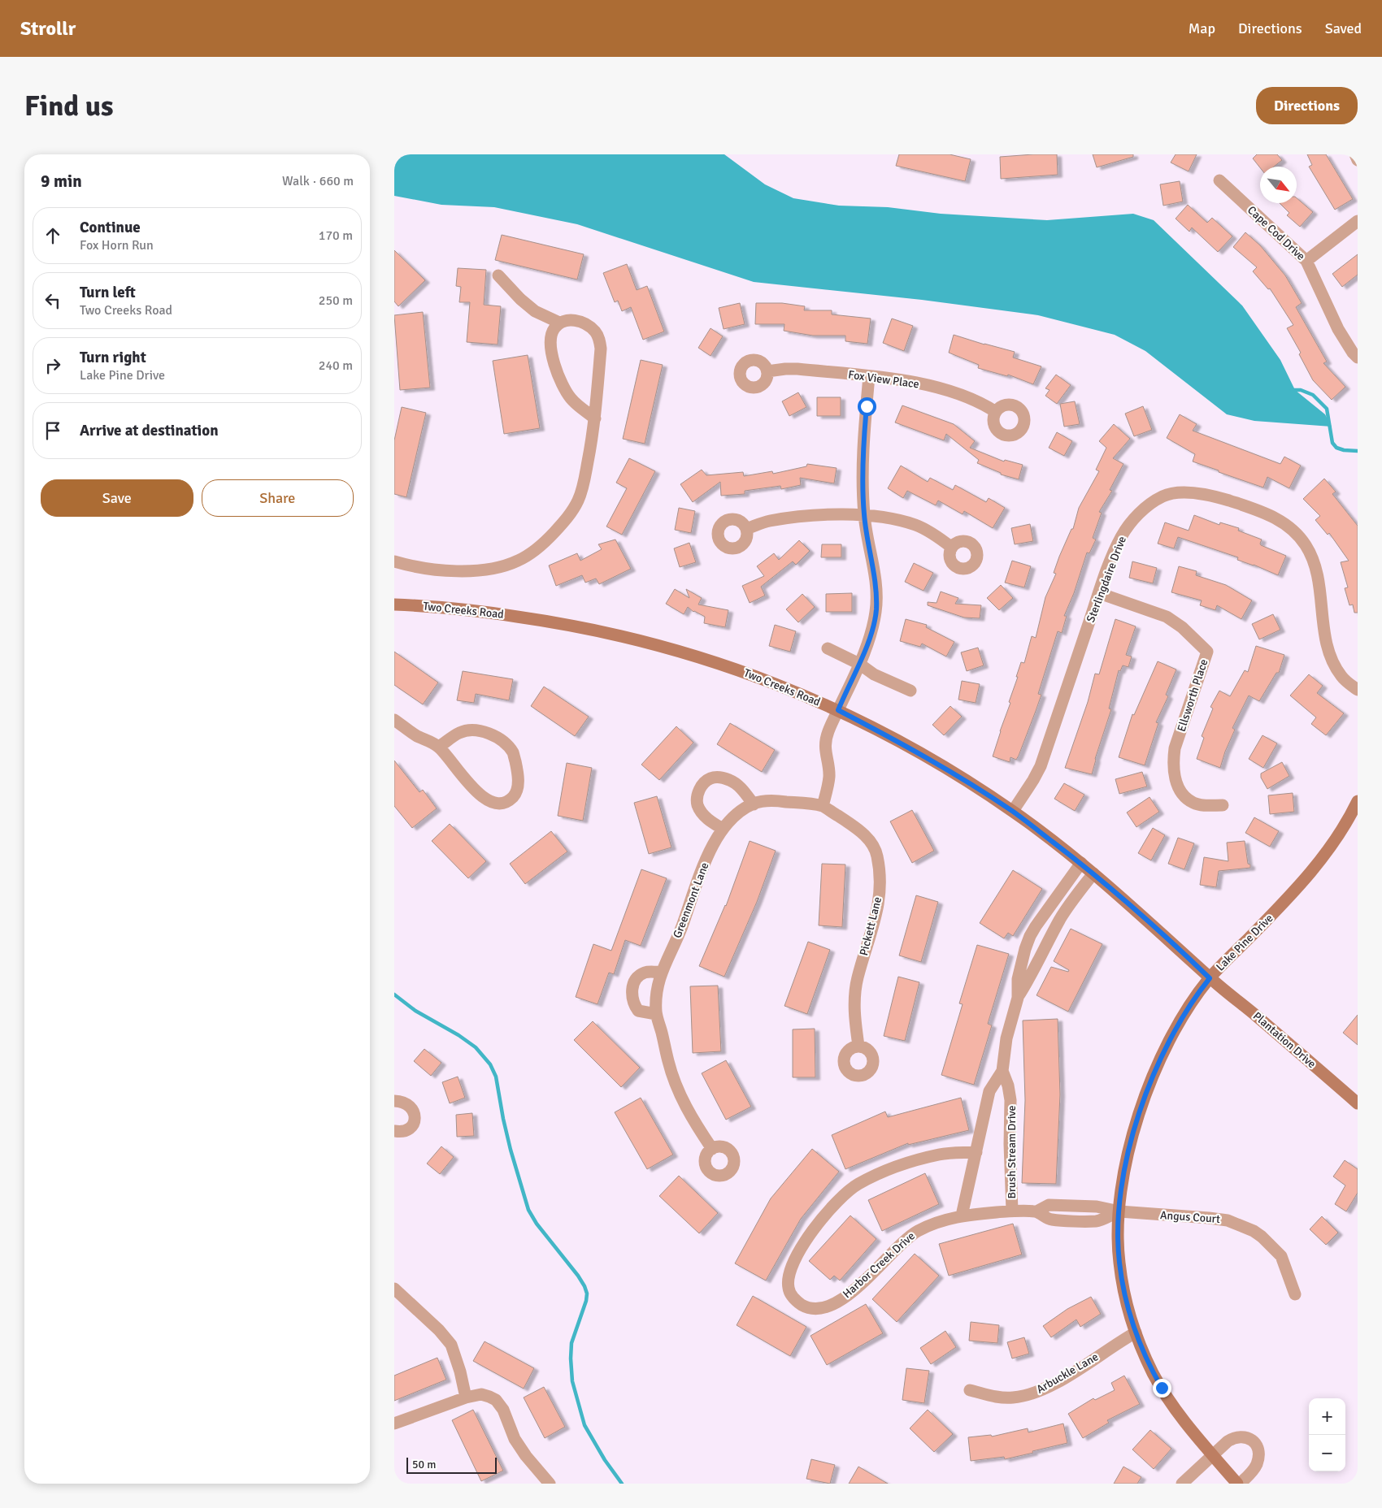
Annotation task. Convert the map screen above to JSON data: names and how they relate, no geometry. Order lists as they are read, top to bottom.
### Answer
{
  "streets": {
    "street": [
      "Cape Cod Drive",
      "Fox View Place",
      "Sterlingdaire Drive",
      "Two Creeks Road",
      "Ellsworth Place",
      "Greenmont Lane",
      "Pickett Lane",
      "Lake Pine Drive",
      "Plantation Drive",
      "Brush Stream Drive",
      "Angus Court",
      "Harbor Creek Drive",
      "Arbuckle Lane"
    ]
  },
  "crossings": [
    ["Sterlingdaire Drive", "Two Creeks Road"],
    ["Sterlingdaire Drive", "Ellsworth Place"],
    ["Two Creeks Road", "Lake Pine Drive"],
    ["Two Creeks Road", "Plantation Drive"],
    ["Two Creeks Road", "Brush Stream Drive"],
    ["Greenmont Lane", "Pickett Lane"],
    ["Lake Pine Drive", "Plantation Drive"],
    ["Lake Pine Drive", "Brush Stream Drive"],
    ["Lake Pine Drive", "Angus Court"],
    ["Lake Pine Drive", "Arbuckle Lane"],
    ["Brush Stream Drive", "Angus Court"],
    ["Brush Stream Drive", "Harbor Creek Drive"]
  ],
  "scale_bar": "50 m",
  "north": "bottom right",
  "page": {
    "header": "Strollr",
    "nav": ["Map", "Directions", "Saved"],
    "buttons": [
      "Directions",
      ["Save", "Share"]
    ],
    "title": "Find us",
    "heading": ["9 min", "Walk · 660 m"],
    "list": [
      ["Continue", "Fox Horn Run", "170 m"],
      ["Turn left", "Two Creeks Road", "250 m"],
      ["Turn right", "Lake Pine Drive", "240 m"],
      "Arrive at destination"
    ],
    "map_buttons": ["+", "−"],
    "scale": "50 m"
  }
}
